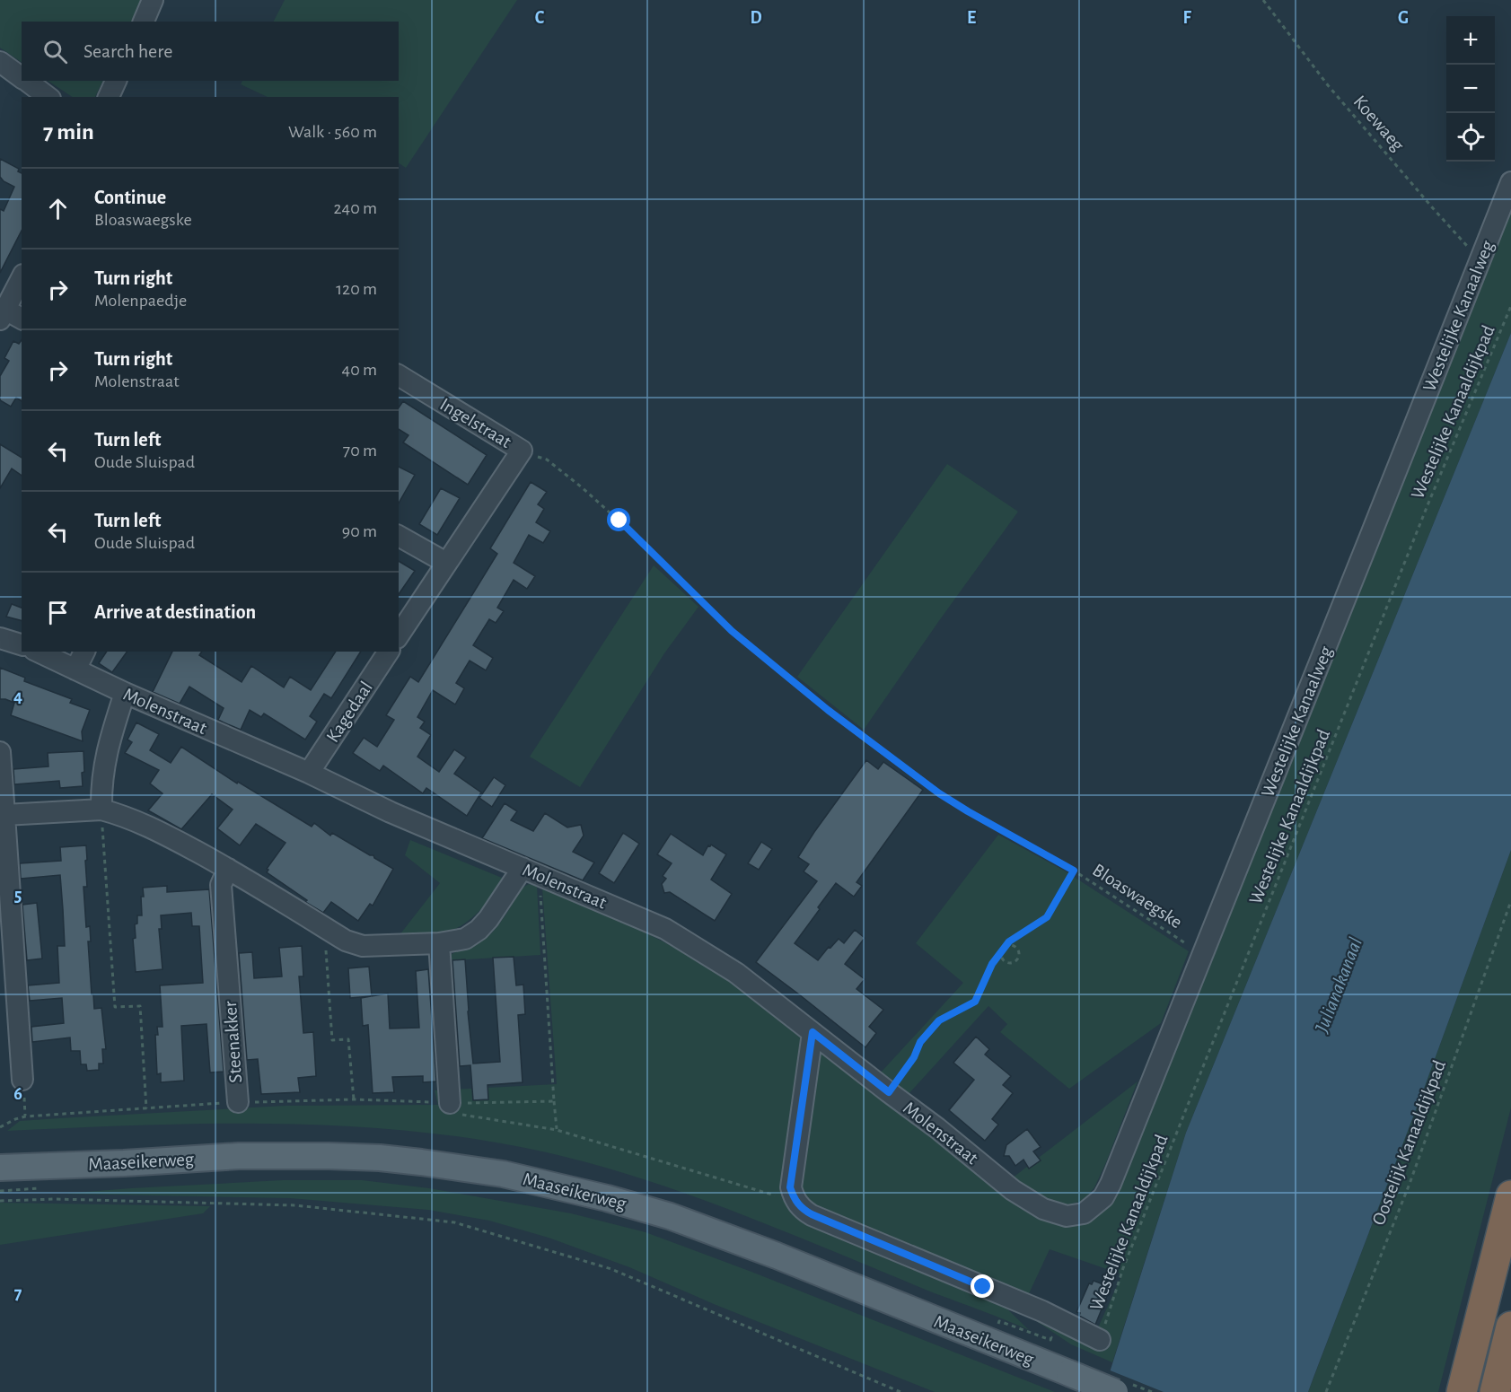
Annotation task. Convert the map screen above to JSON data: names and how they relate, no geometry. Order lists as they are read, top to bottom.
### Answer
{
  "streets": {
    "main road": ["Maaseikerweg"],
    "street": [
      "Westelijke Kanaalweg",
      "Ingelstraat",
      "Molenstraat",
      "Kagedaal",
      "Steenakker"
    ],
    "path": [
      "Koewaeg",
      "Westelijke Kanaaldijkpad",
      "Bloaswaegske",
      "Oostelijk Kanaaldijkpad"
    ]
  },
  "crossings": [
    ["Koewaeg", "Westelijke Kanaalweg"],
    ["Westelijke Kanaalweg", "Molenstraat"],
    ["Westelijke Kanaalweg", "Bloaswaegske"],
    ["Ingelstraat", "Bloaswaegske"],
    ["Molenstraat", "Kagedaal"]
  ],
  "water": ["Julianakanaal"],
  "page": {
    "map_buttons": ["+", "−"],
    "search": "Search here",
    "heading": ["7 min", "Walk · 560 m"],
    "list": [
      ["Continue", "Bloaswaegske", "240 m"],
      ["Turn right", "Molenpaedje", "120 m"],
      ["Turn right", "Molenstraat", "40 m"],
      ["Turn left", "Oude Sluispad", "70 m"],
      ["Turn left", "Oude Sluispad", "90 m"],
      "Arrive at destination"
    ]
  },
  "grid": {
    "columns": [
      "C",
      "D",
      "E",
      "F",
      "G"
    ],
    "rows": [
      "4",
      "5",
      "6",
      "7"
    ]
  }
}
